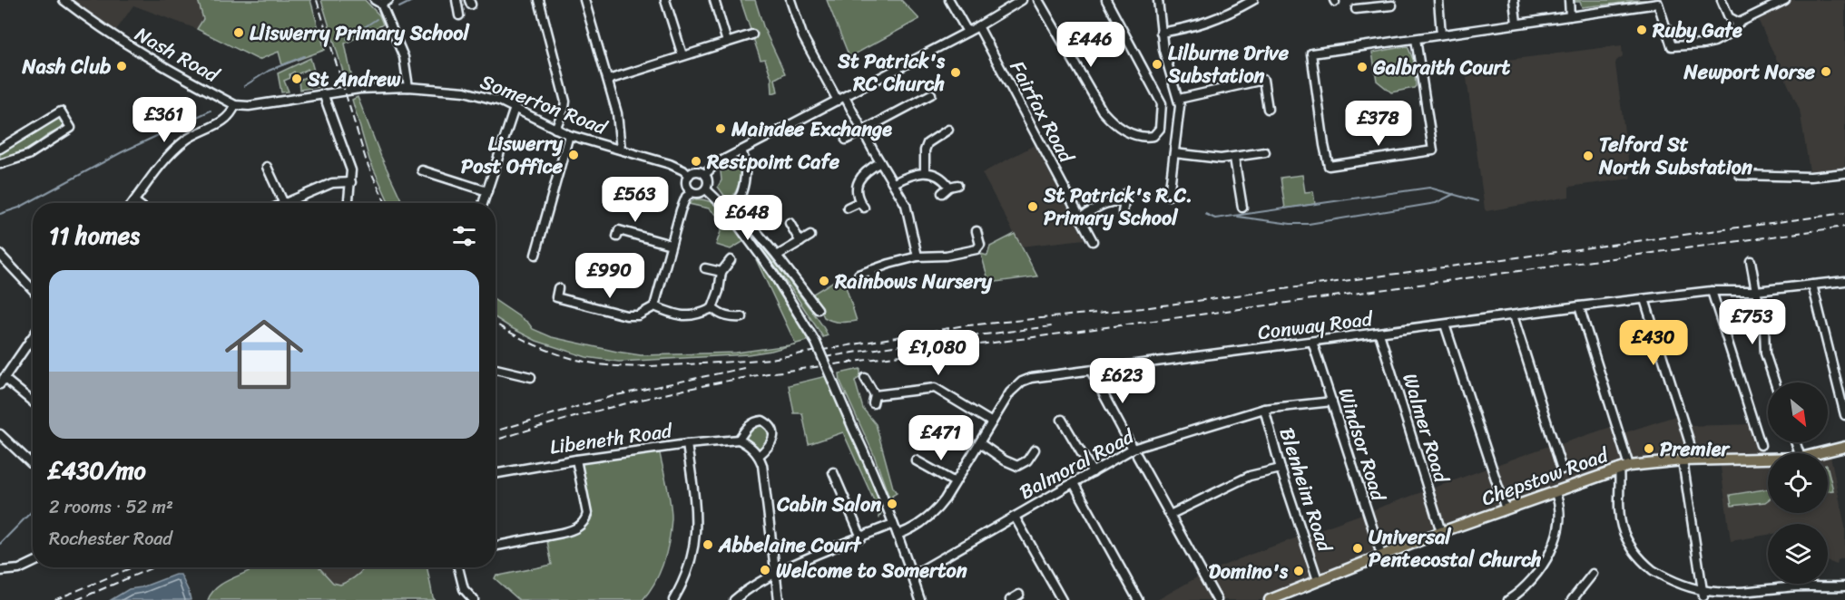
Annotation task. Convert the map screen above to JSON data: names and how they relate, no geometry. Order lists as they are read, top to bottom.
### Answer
{
  "streets": {
    "main road": ["Chepstow Road"],
    "street": [
      "Nash Road",
      "Somerton Road",
      "Fairfax Road",
      "Conway Road",
      "Walmer Road",
      "Libeneth Road",
      "Windsor Road",
      "Balmoral Road",
      "Blenheim Road"
    ]
  },
  "crossings": [
    ["Nash Road", "Somerton Road"],
    ["Conway Road", "Walmer Road"],
    ["Conway Road", "Windsor Road"],
    ["Walmer Road", "Chepstow Road"],
    ["Windsor Road", "Balmoral Road"],
    ["Windsor Road", "Chepstow Road"],
    ["Balmoral Road", "Blenheim Road"],
    ["Chepstow Road", "Blenheim Road"]
  ],
  "places": [
    "Ruby Gate",
    "Lliswerry Primary School",
    "Lilburne Drive Substation",
    "Nash Club",
    "Galbraith Court",
    "Newport Norse",
    "St Patrick's RC Church",
    "St Andrew",
    "Maindee Exchange",
    "Liswerry Post Office",
    "Telford St North Substation",
    "Restpoint Cafe",
    "St Patrick's R.C. Primary School",
    "Rainbows Nursery",
    "Premier",
    "Cabin Salon",
    "Abbelaine Court",
    "Universal Pentecostal Church",
    "Welcome to Somerton",
    "Domino's"
  ],
  "north": "bottom right",
  "page": {
    "price": [
      "£446",
      "£361",
      "£378",
      "£563",
      "£648",
      "£990",
      "£753",
      "£430",
      "£1,080",
      "£623",
      "£471"
    ],
    "heading": "11 homes",
    "list": [
      {
        "name": "£430/mo",
        "note": "2 rooms · 52 m² · Rochester Road"
      }
    ]
  }
}
